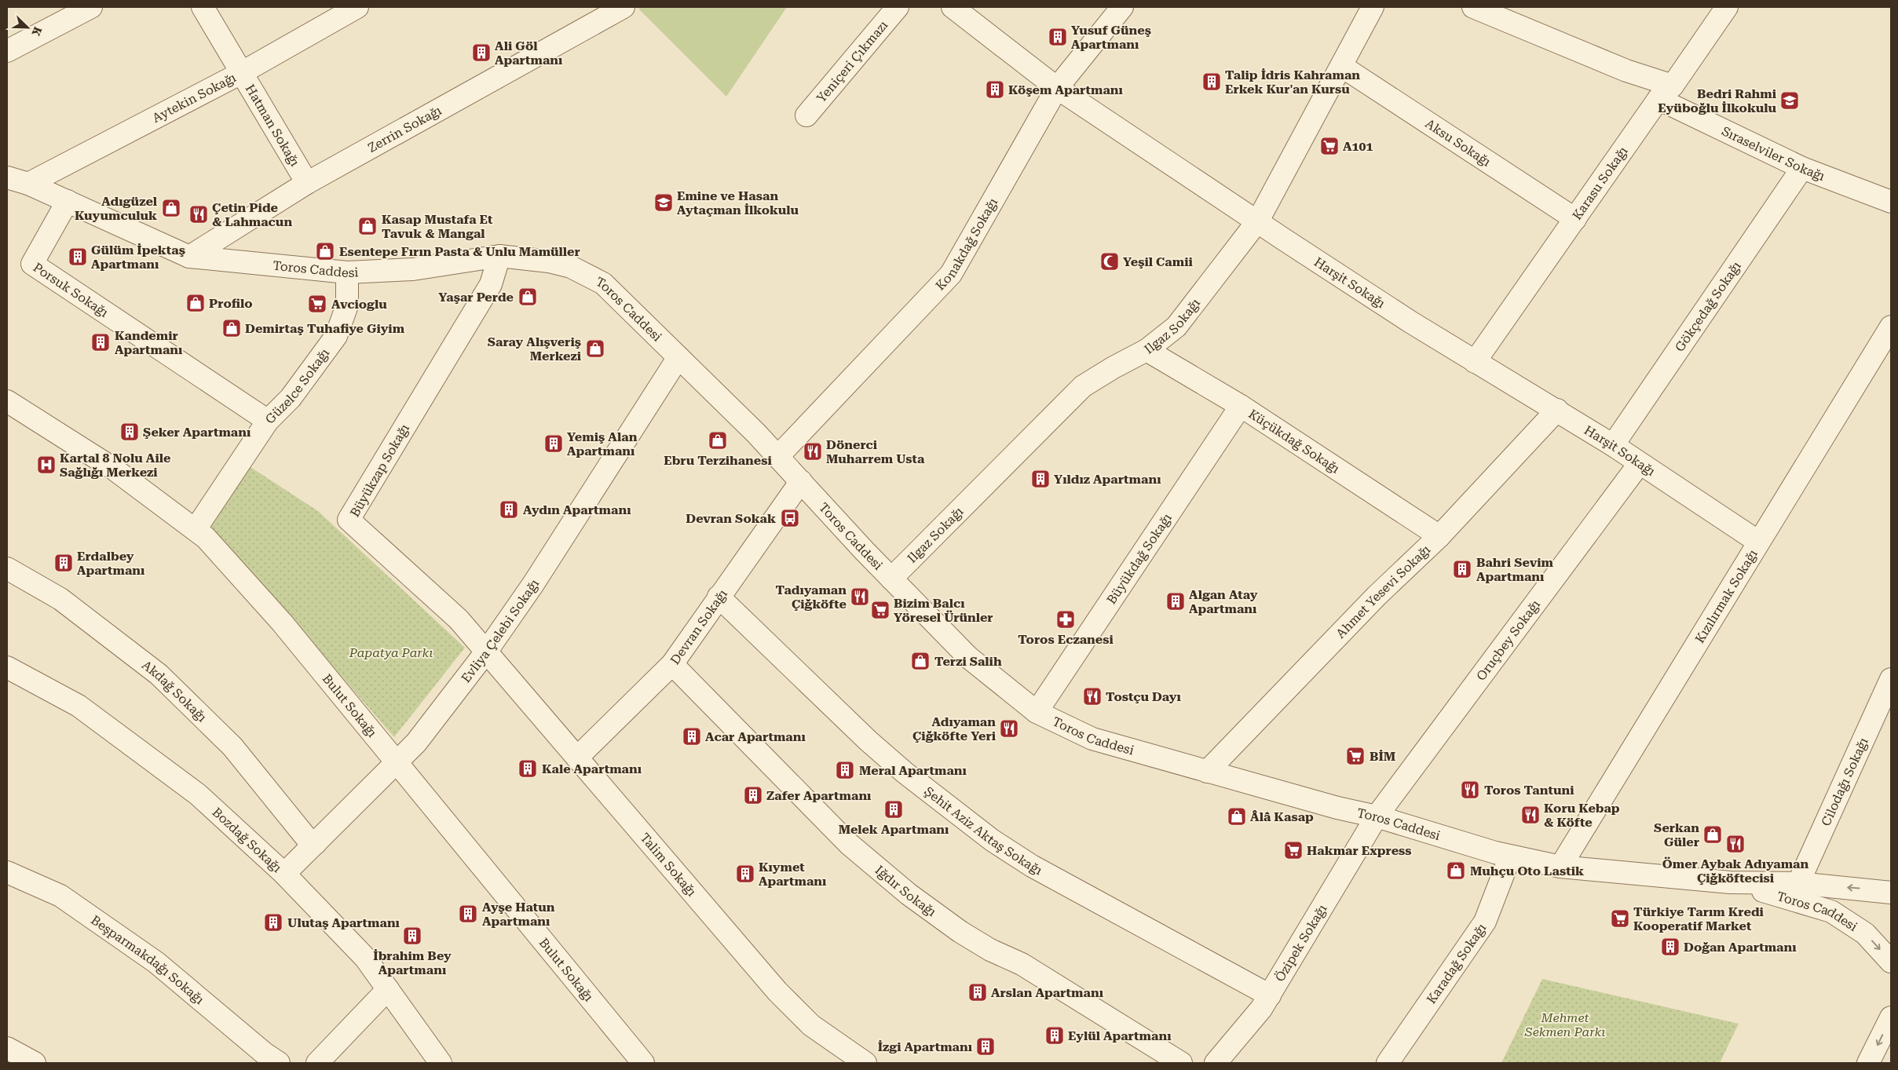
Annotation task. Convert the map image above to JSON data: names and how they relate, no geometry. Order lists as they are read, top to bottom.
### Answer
{
  "streets": {
    "street": [
      "Yeniçeri Çıkmazı",
      "Aytekin Sokağı",
      "Hatman Sokağı",
      "Zerrin Sokağı",
      "Aksu Sokağı",
      "Sıraselviler Sokağı",
      "Karasu Sokağı",
      "Konakdağ Sokağı",
      "Toros Caddesi",
      "Harşit Sokağı",
      "Porsuk Sokağı",
      "Gökçedağ Sokağı",
      "Ilgaz Sokağı",
      "Güzelce Sokağı",
      "Küçükdağ Sokağı",
      "Büyükzap Sokağı",
      "Büyükdağ Sokağı",
      "Ahmet Yesevi Sokağı",
      "Kızılırmak Sokağı",
      "Devran Sokağı",
      "Evliya Çelebi Sokağı",
      "Oruçbey Sokağı",
      "Akdağ Sokağı",
      "Bulut Sokağı",
      "Cilodağı Sokağı",
      "Şehit Aziz Aktaş Sokağı",
      "Bozdağ Sokağı",
      "Talim Sokağı",
      "Iğdır Sokağı",
      "Özipek Sokağı",
      "Beşparmakdağı Sokağı",
      "Karadağ Sokağı"
    ]
  },
  "crossings": [
    ["Aytekin Sokağı", "Hatman Sokağı"],
    ["Aytekin Sokağı", "Toros Caddesi"],
    ["Hatman Sokağı", "Zerrin Sokağı"],
    ["Zerrin Sokağı", "Toros Caddesi"],
    ["Aksu Sokağı", "Karasu Sokağı"],
    ["Aksu Sokağı", "Ilgaz Sokağı"],
    ["Sıraselviler Sokağı", "Karasu Sokağı"],
    ["Sıraselviler Sokağı", "Gökçedağ Sokağı"],
    ["Karasu Sokağı", "Harşit Sokağı"],
    ["Konakdağ Sokağı", "Toros Caddesi"],
    ["Konakdağ Sokağı", "Harşit Sokağı"],
    ["Toros Caddesi", "Porsuk Sokağı"],
    ["Toros Caddesi", "Ilgaz Sokağı"],
    ["Toros Caddesi", "Güzelce Sokağı"],
    ["Toros Caddesi", "Büyükzap Sokağı"],
    ["Toros Caddesi", "Büyükdağ Sokağı"],
    ["Toros Caddesi", "Ahmet Yesevi Sokağı"],
    ["Toros Caddesi", "Kızılırmak Sokağı"],
    ["Toros Caddesi", "Devran Sokağı"],
    ["Toros Caddesi", "Evliya Çelebi Sokağı"],
    ["Toros Caddesi", "Oruçbey Sokağı"],
    ["Toros Caddesi", "Cilodağı Sokağı"],
    ["Toros Caddesi", "Özipek Sokağı"],
    ["Toros Caddesi", "Karadağ Sokağı"],
    ["Harşit Sokağı", "Gökçedağ Sokağı"],
    ["Harşit Sokağı", "Ilgaz Sokağı"],
    ["Harşit Sokağı", "Ahmet Yesevi Sokağı"],
    ["Harşit Sokağı", "Kızılırmak Sokağı"],
    ["Harşit Sokağı", "Oruçbey Sokağı"],
    ["Porsuk Sokağı", "Güzelce Sokağı"],
    ["Ilgaz Sokağı", "Küçükdağ Sokağı"],
    ["Güzelce Sokağı", "Bulut Sokağı"],
    ["Küçükdağ Sokağı", "Büyükdağ Sokağı"],
    ["Küçükdağ Sokağı", "Ahmet Yesevi Sokağı"],
    ["Büyükzap Sokağı", "Evliya Çelebi Sokağı"],
    ["Büyükzap Sokağı", "Talim Sokağı"],
    ["Devran Sokağı", "Şehit Aziz Aktaş Sokağı"],
    ["Devran Sokağı", "Talim Sokağı"],
    ["Devran Sokağı", "Iğdır Sokağı"],
    ["Evliya Çelebi Sokağı", "Akdağ Sokağı"],
    ["Evliya Çelebi Sokağı", "Bulut Sokağı"],
    ["Evliya Çelebi Sokağı", "Bozdağ Sokağı"],
    ["Evliya Çelebi Sokağı", "Talim Sokağı"],
    ["Oruçbey Sokağı", "Özipek Sokağı"],
    ["Şehit Aziz Aktaş Sokağı", "Özipek Sokağı"]
  ],
  "parks": ["Papatya Parkı", "Mehmet Sekmen Parkı"],
  "places": {
    "building": [
      "Yusuf Güneş Apartmanı",
      "Ali Göl Apartmanı",
      "Talip İdris Kahraman Erkek Kur'an Kursu",
      "Köşem Apartmanı",
      "Gülüm İpektaş Apartmanı",
      "Kandemir Apartmanı",
      "Şeker Apartmanı",
      "Yemiş Alan Apartmanı",
      "Yıldız Apartmanı",
      "Aydın Apartmanı",
      "Erdalbey Apartmanı",
      "Bahri Sevim Apartmanı",
      "Algan Atay Apartmanı",
      "Acar Apartmanı",
      "Kale Apartmanı",
      "Meral Apartmanı",
      "Zafer Apartmanı",
      "Melek Apartmanı",
      "Kıymet Apartmanı",
      "Ayşe Hatun Apartmanı",
      "Ulutaş Apartmanı",
      "İbrahim Bey Apartmanı",
      "Doğan Apartmanı",
      "Arslan Apartmanı",
      "Eylül Apartmanı",
      "İzgi Apartmanı"
    ],
    "school or university": ["Bedri Rahmi Eyüboğlu İlkokulu", "Emine ve Hasan Aytaçman İlkokulu"],
    "supermarket": [
      "A101",
      "Avcioglu",
      "Bizim Balcı Yöresel Ürünler",
      "BİM",
      "Hakmar Express",
      "Türkiye Tarım Kredi Kooperatif Market"
    ],
    "shop": [
      "Adıgüzel Kuyumculuk",
      "Kasap Mustafa Et Tavuk & Mangal",
      "Esentepe Fırın Pasta & Unlu Mamüller",
      "Yaşar Perde",
      "Profilo",
      "Demirtaş Tuhafiye Giyim",
      "Saray Alışveriş Merkezi",
      "Ebru Terzihanesi",
      "Terzi Salih",
      "Âlâ Kasap",
      "Serkan Güler",
      "Muhçu Oto Lastik"
    ],
    "restaurant": [
      "Çetin Pide & Lahmacun",
      "Dönerci Muharrem Usta",
      "Tadıyaman Çiğköfte",
      "Tostçu Dayı",
      "Adıyaman Çiğköfte Yeri",
      "Toros Tantuni",
      "Koru Kebap & Köfte",
      "Ömer Aybak Adıyaman Çiğköftecisi"
    ],
    "mosque": ["Yeşil Camii"],
    "hospital": ["Kartal 8 Nolu Aile Sağlığı Merkezi"],
    "bus stop": ["Devran Sokak"],
    "pharmacy": ["Toros Eczanesi"]
  },
  "north": "bottom right"
}
